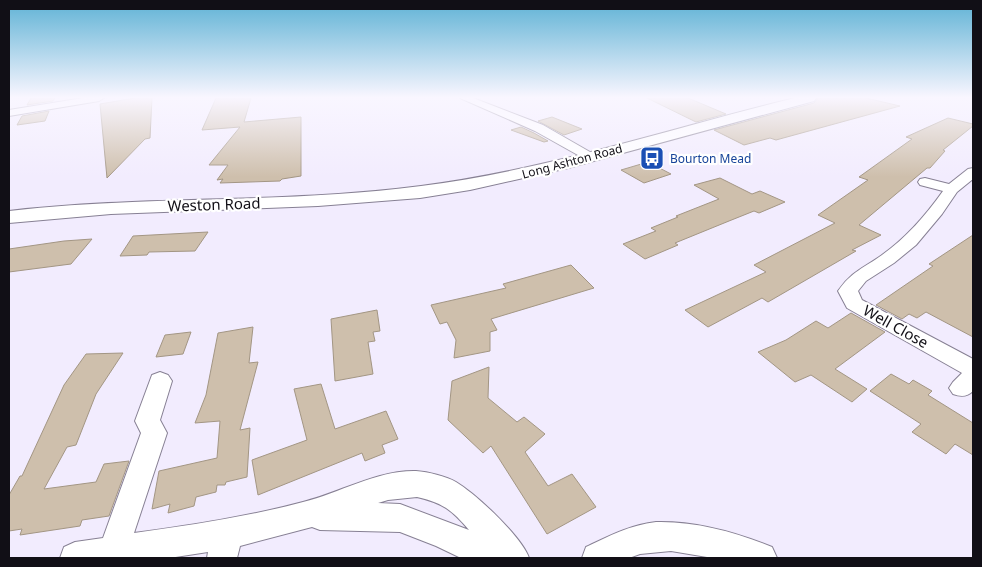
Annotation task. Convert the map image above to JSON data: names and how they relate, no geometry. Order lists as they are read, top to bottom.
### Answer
{
  "streets": {
    "street": ["Long Ashton Road", "Weston Road", "Well Close"]
  },
  "crossings": [
    ["Long Ashton Road", "Weston Road"]
  ],
  "places": {
    "bus stop": ["Bourton Mead"]
  }
}
